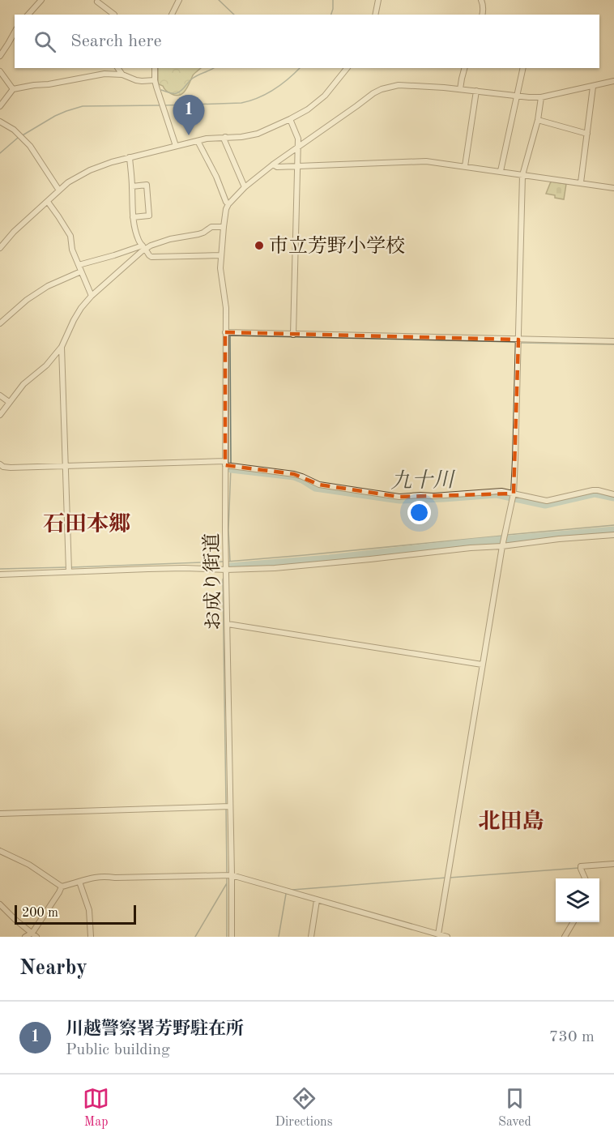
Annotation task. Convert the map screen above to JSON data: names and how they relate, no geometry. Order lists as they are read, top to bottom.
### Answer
{
  "streets": {
    "street": ["お成り街道"]
  },
  "districts": ["石田本郷", "北田島"],
  "water": ["九十川"],
  "places": ["市立芳野小学校"],
  "scale_bar": "200 m",
  "page": {
    "search": "Search here",
    "pins": "1",
    "scale": "200 m",
    "heading": "Nearby",
    "list": [
      {
        "mark": "1",
        "name": "川越警察署芳野駐在所",
        "note": "Public building",
        "value": "730 m"
      }
    ],
    "nav": ["Map", "Directions", "Saved"]
  }
}
